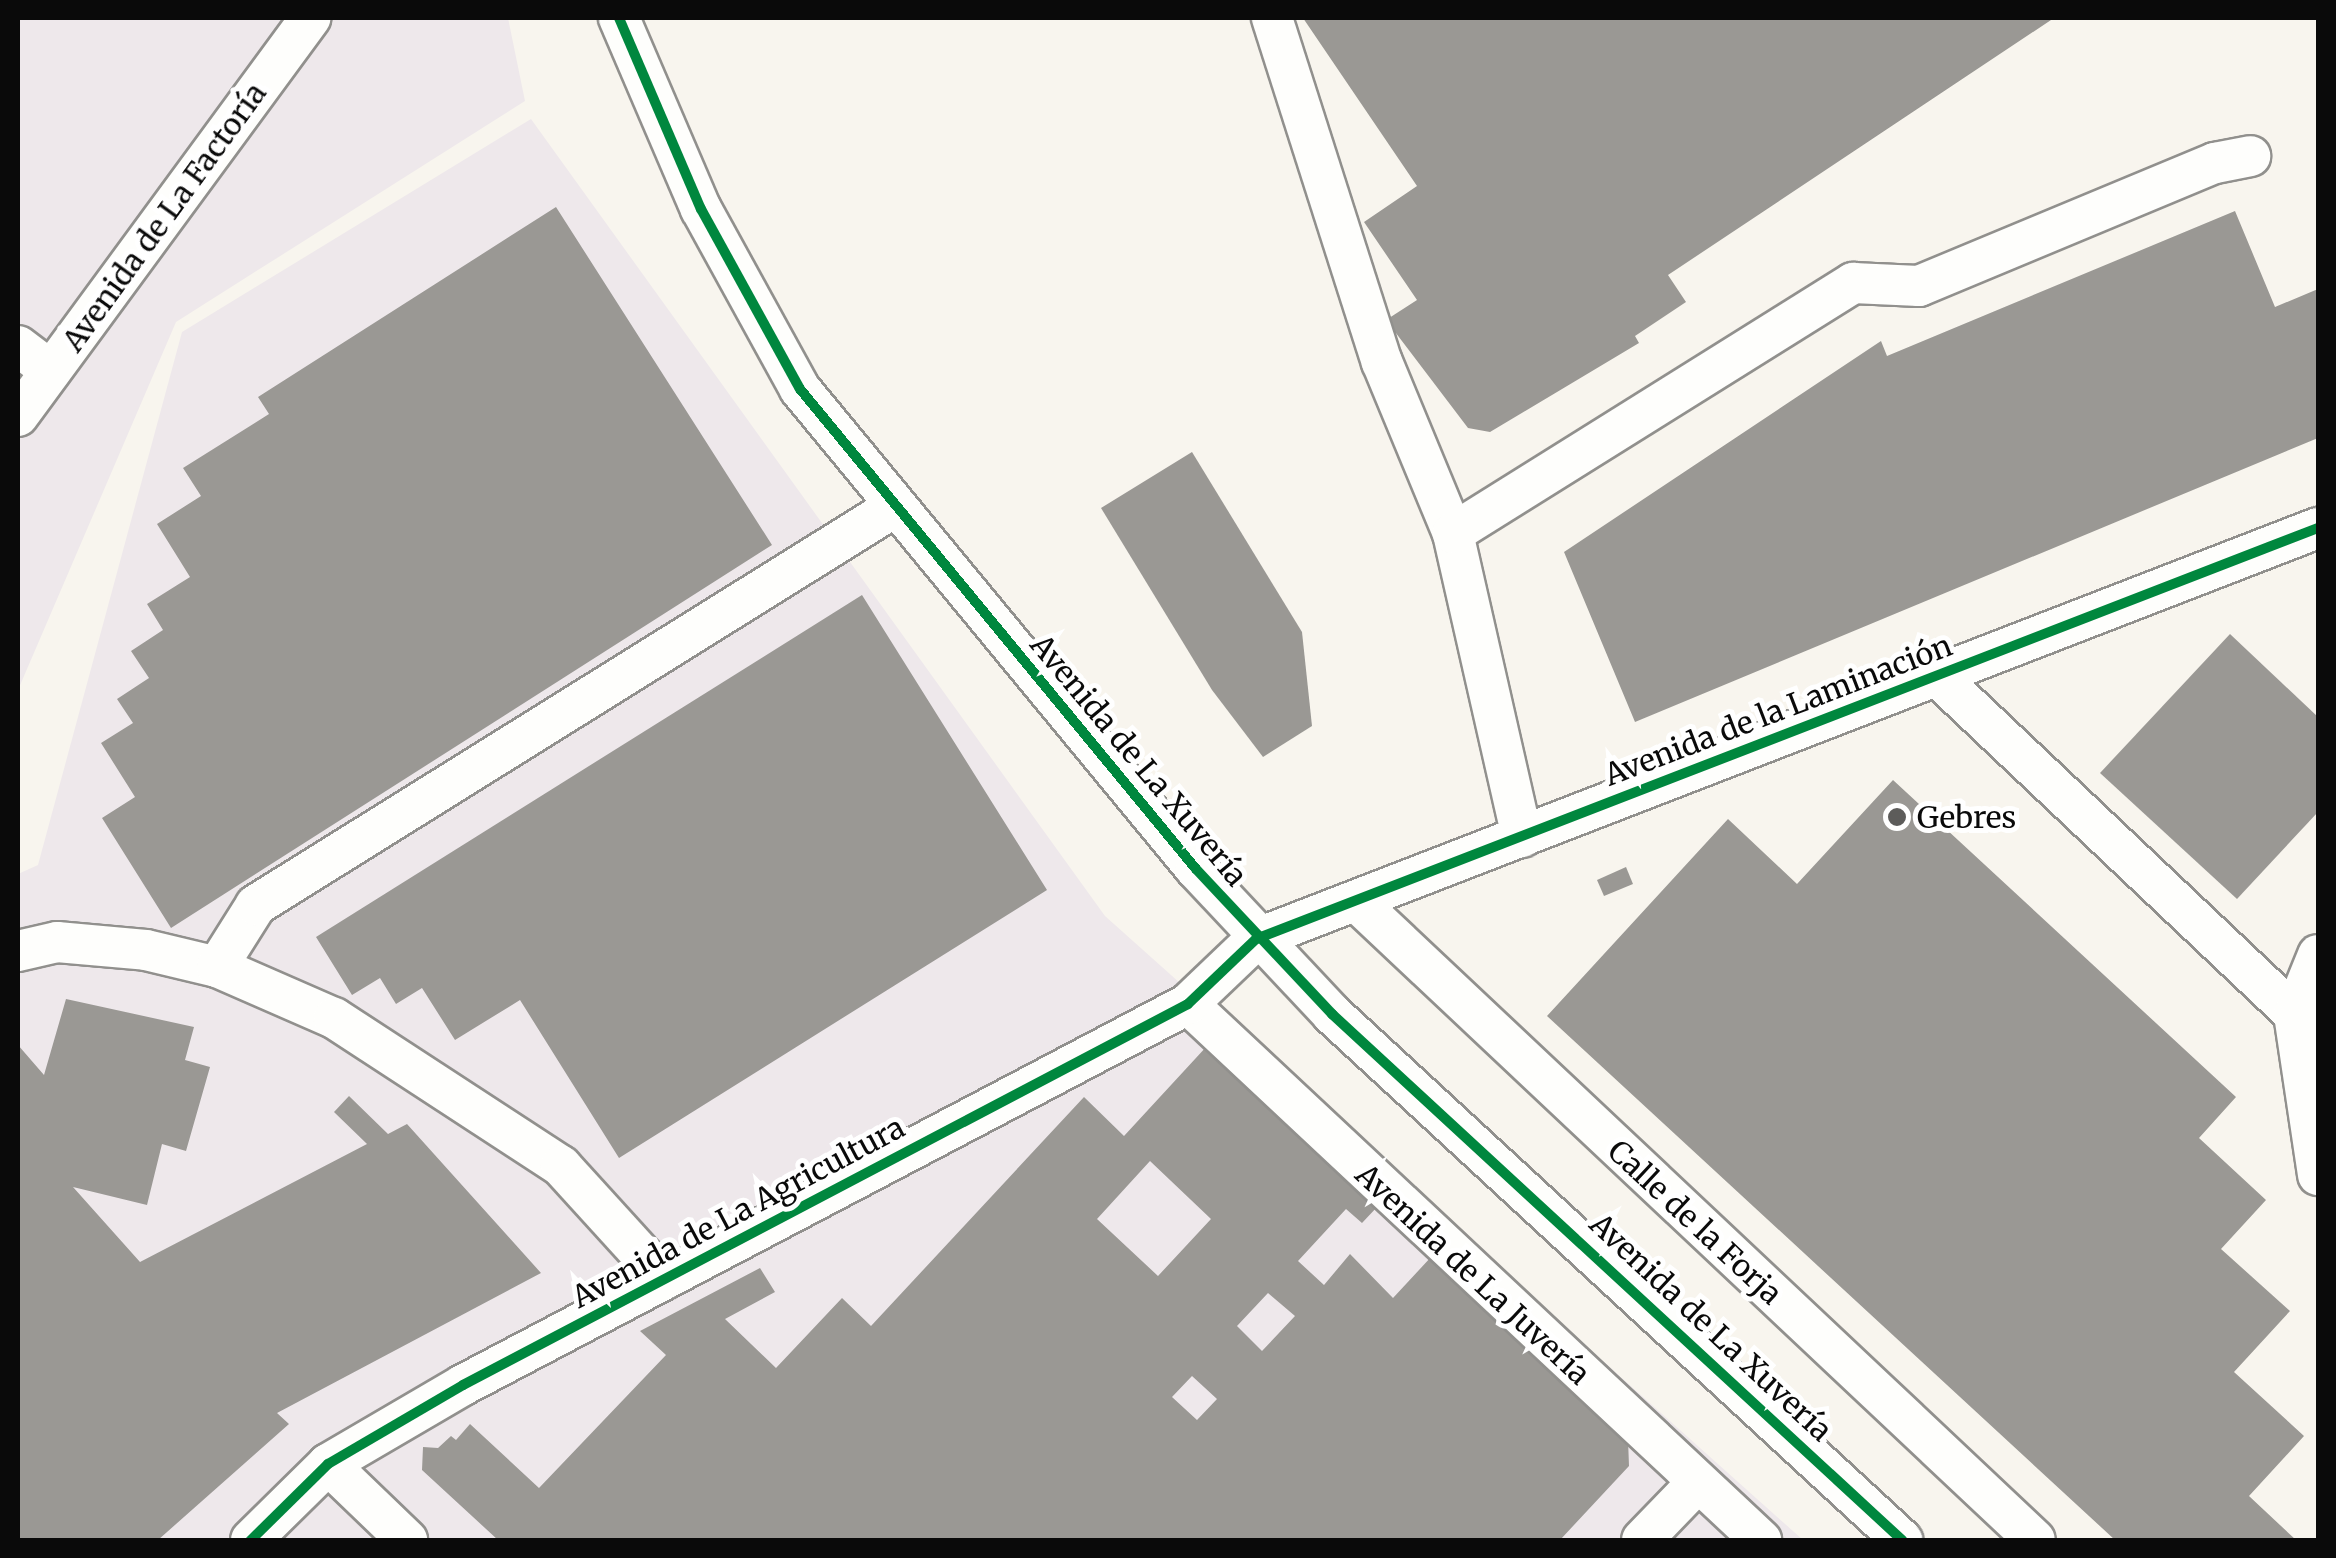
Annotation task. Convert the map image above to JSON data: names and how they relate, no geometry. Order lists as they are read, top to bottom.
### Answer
{
  "streets": {
    "street": [
      "Avenida de La Factoría",
      "Avenida de la Laminación",
      "Avenida de La Xuvería",
      "Avenida de La Agricultura",
      "Calle de la Forja",
      "Avenida de La Juvería"
    ]
  },
  "crossings": [
    ["Avenida de la Laminación", "Avenida de La Xuvería"],
    ["Avenida de la Laminación", "Avenida de La Agricultura"],
    ["Avenida de la Laminación", "Calle de la Forja"],
    ["Avenida de La Xuvería", "Avenida de La Agricultura"],
    ["Avenida de La Agricultura", "Avenida de La Juvería"]
  ],
  "places": ["Gebres"]
}
